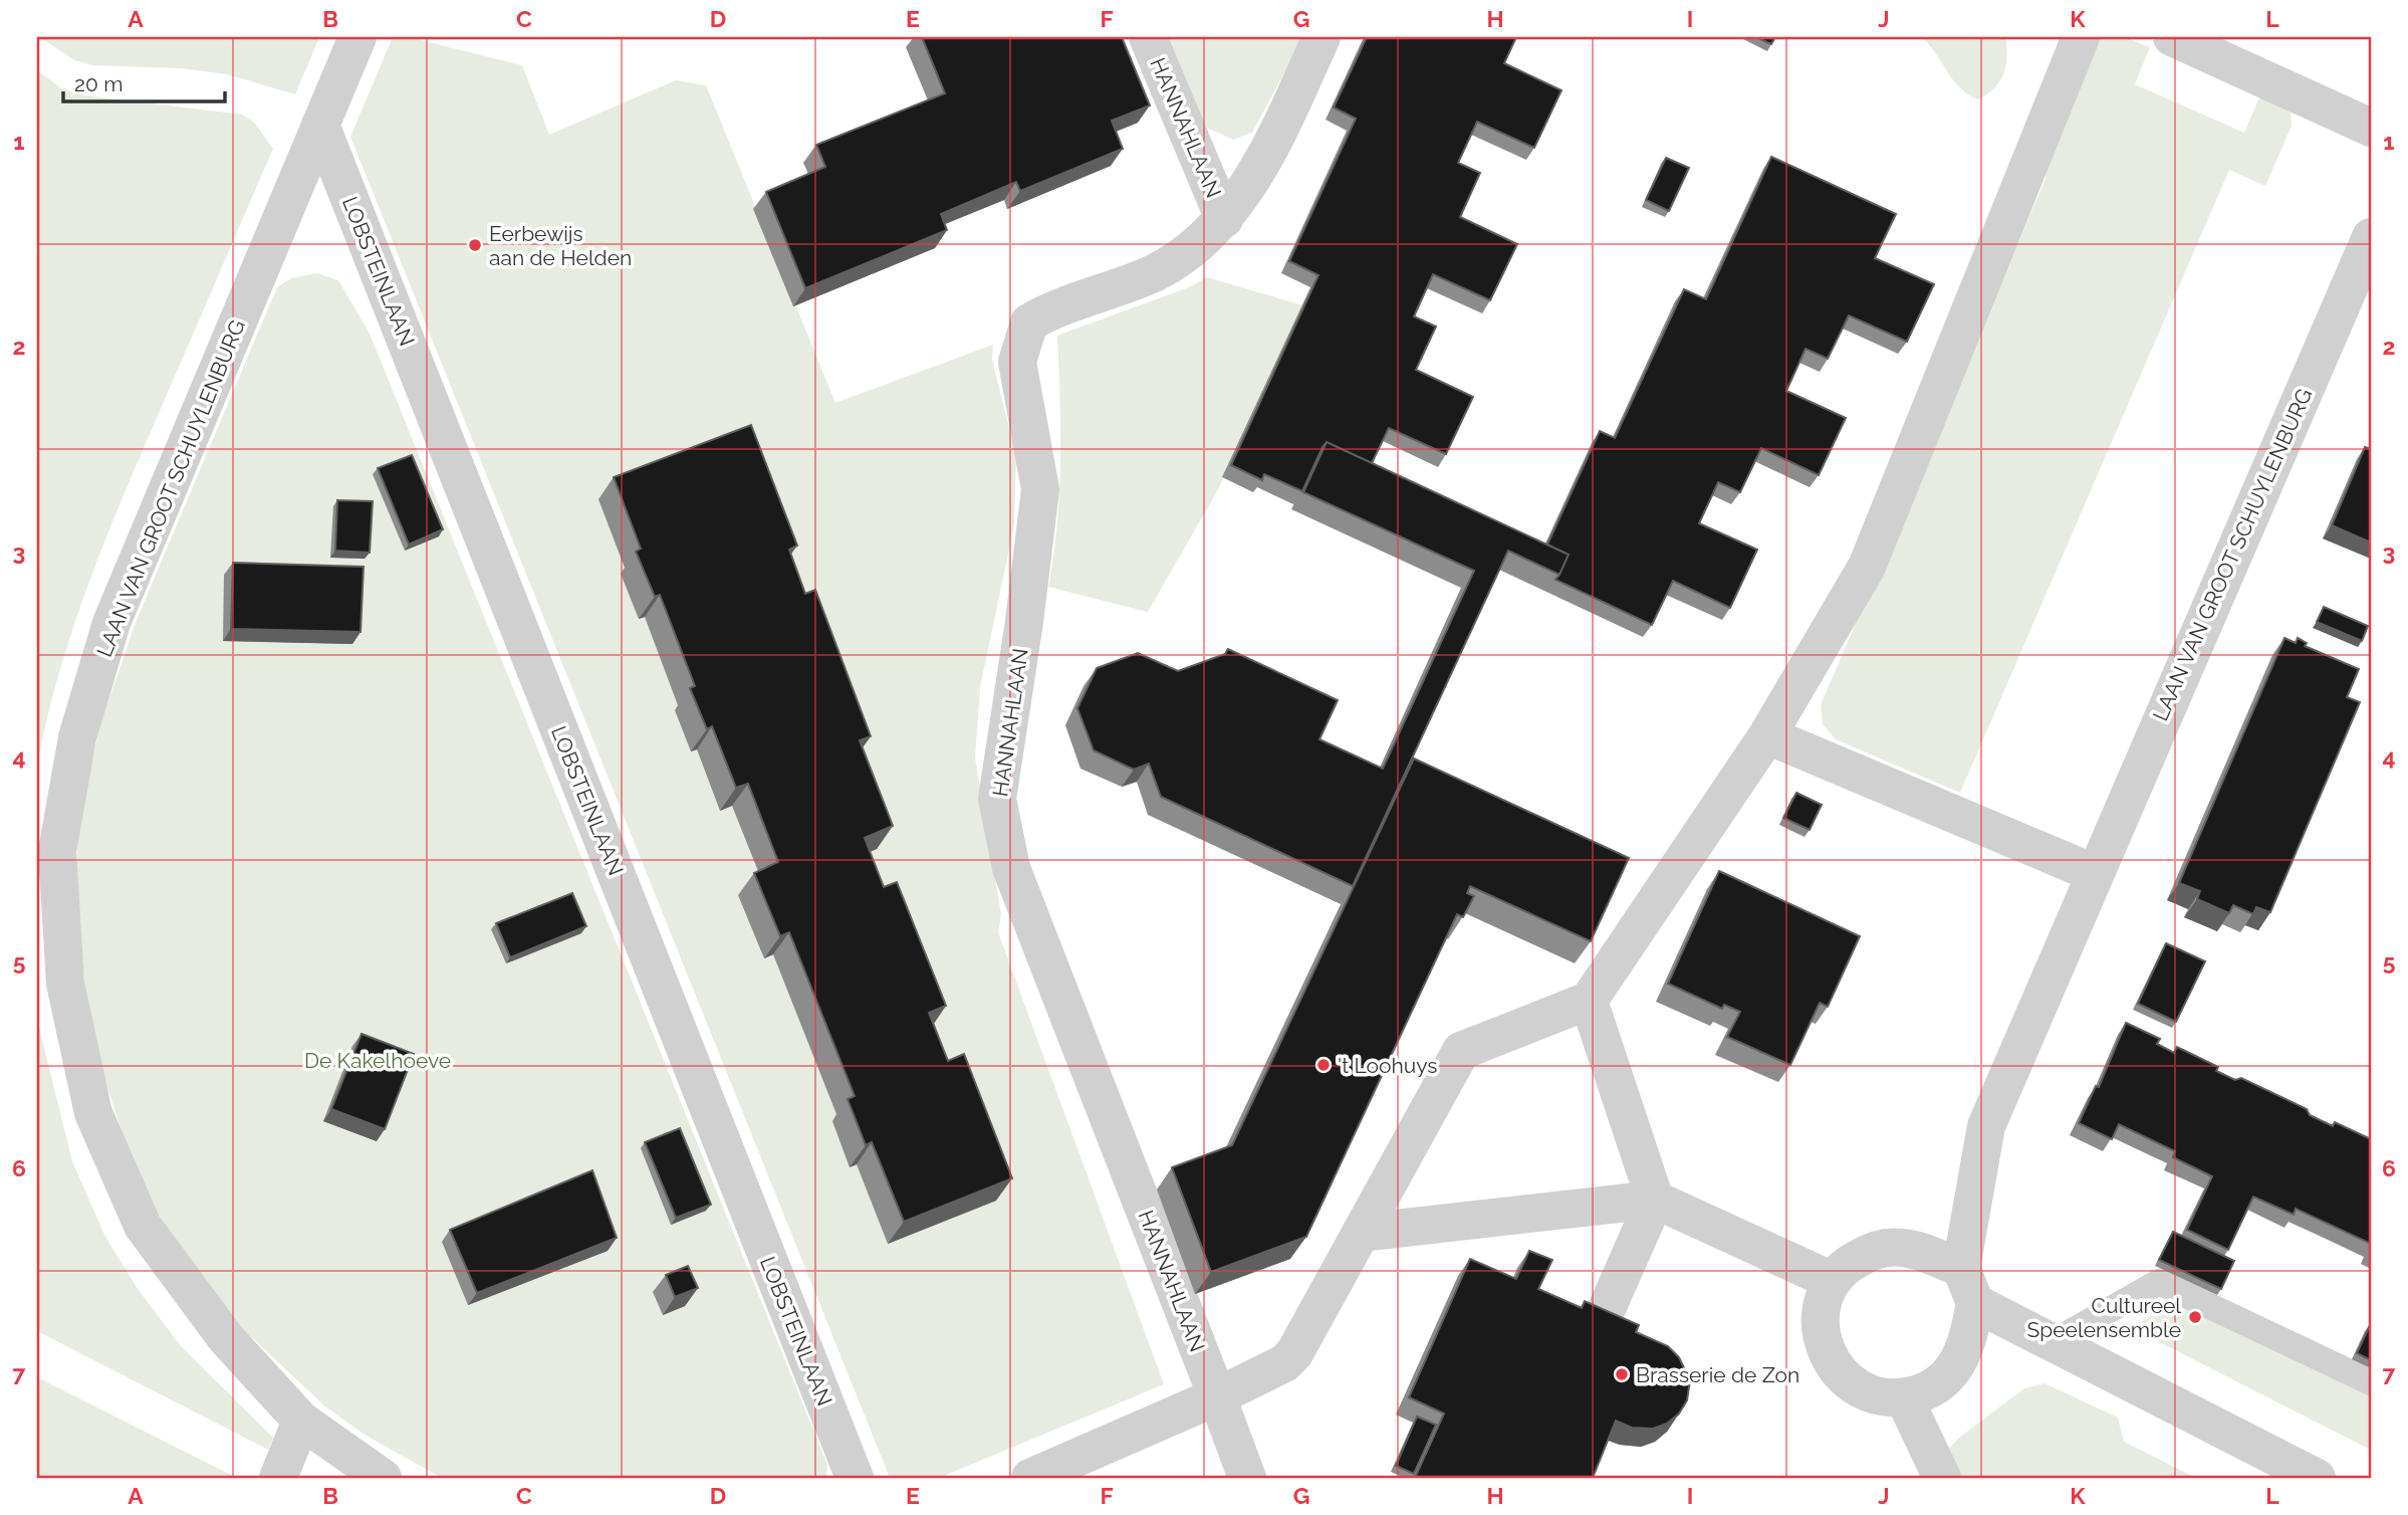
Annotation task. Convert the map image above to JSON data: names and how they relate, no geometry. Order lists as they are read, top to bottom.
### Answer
{
  "streets": {
    "street": ["HANNAHLAAN", "LOBSTEINLAAN", "LAAN VAN GROOT SCHUYLENBURG"]
  },
  "crossings": [
    ["LOBSTEINLAAN", "LAAN VAN GROOT SCHUYLENBURG"]
  ],
  "parks": ["De Kakelhoeve"],
  "places": [
    "Eerbewijs aan de Helden",
    "'t Loohuys",
    "Cultureel Speelensemble",
    "Brasserie de Zon"
  ],
  "scale_bar": "20 m",
  "grid": {
    "columns": [
      "A",
      "B",
      "C",
      "D",
      "E",
      "F",
      "G",
      "H",
      "I",
      "J",
      "K",
      "L"
    ],
    "rows": [
      "1",
      "2",
      "3",
      "4",
      "5",
      "6",
      "7"
    ]
  }
}
